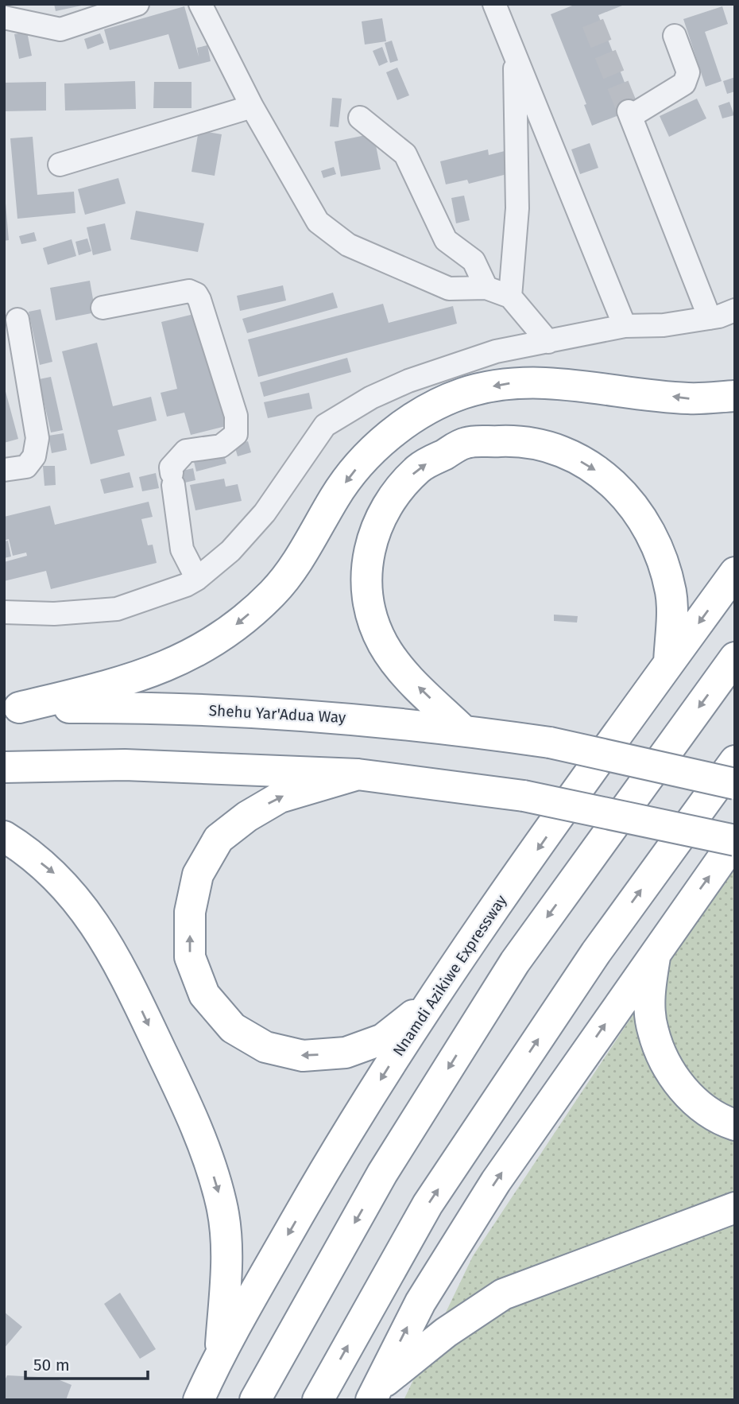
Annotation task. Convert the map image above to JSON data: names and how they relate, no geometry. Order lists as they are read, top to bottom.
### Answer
{
  "streets": {
    "highway": ["Shehu Yar'Adua Way", "Nnamdi Azikiwe Expressway"]
  },
  "scale_bar": "50 m"
}
